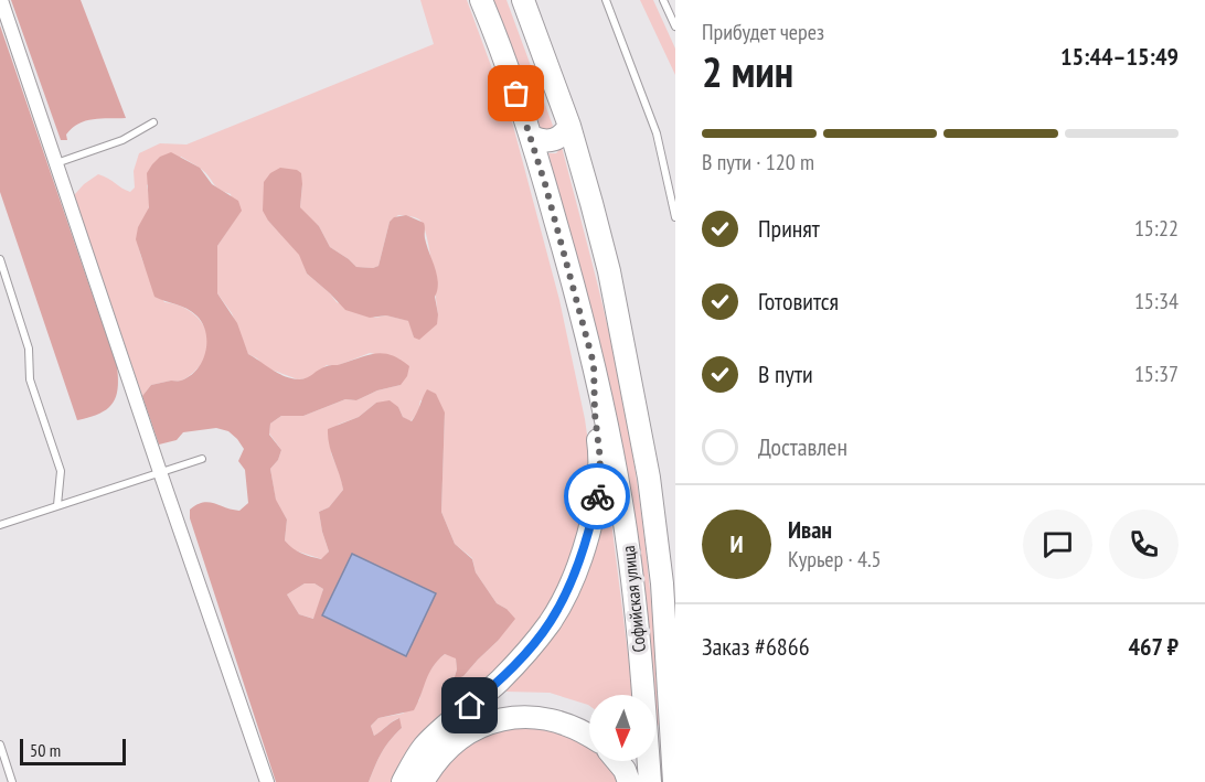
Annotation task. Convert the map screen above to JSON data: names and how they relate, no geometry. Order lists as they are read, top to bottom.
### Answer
{
  "streets": {
    "main road": ["Софийская улица"]
  },
  "scale_bar": "50 m",
  "north": "bottom",
  "page": {
    "heading": ["2 мин", "Прибудет через", "15:44–15:49"],
    "panel": [
      "Иван",
      "Курьер · 4.5",
      "Заказ #6866",
      "467 ₽"
    ],
    "bar": "В пути · 120 m",
    "list": [
      ["Принят", "15:22"],
      ["Готовится", "15:34"],
      ["В пути", "15:37"],
      "Доставлен"
    ],
    "round": "И",
    "scale": "50 m"
  }
}
